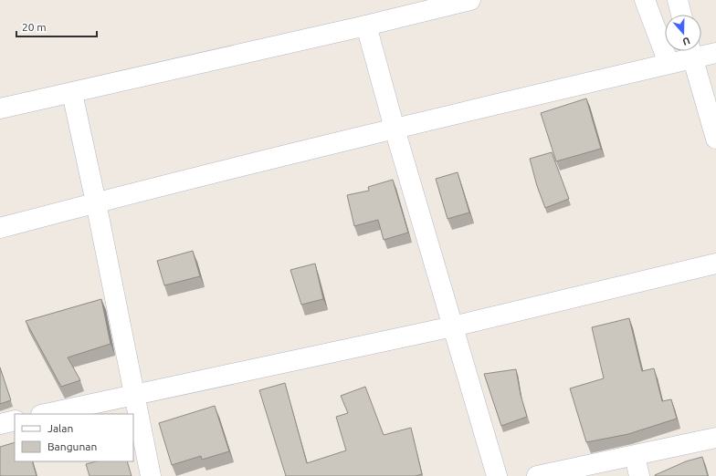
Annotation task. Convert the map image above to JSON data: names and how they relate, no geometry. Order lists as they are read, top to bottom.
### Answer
{
  "legend": ["Jalan", "Bangunan"],
  "scale_bar": "20 m",
  "north": "bottom"
}
